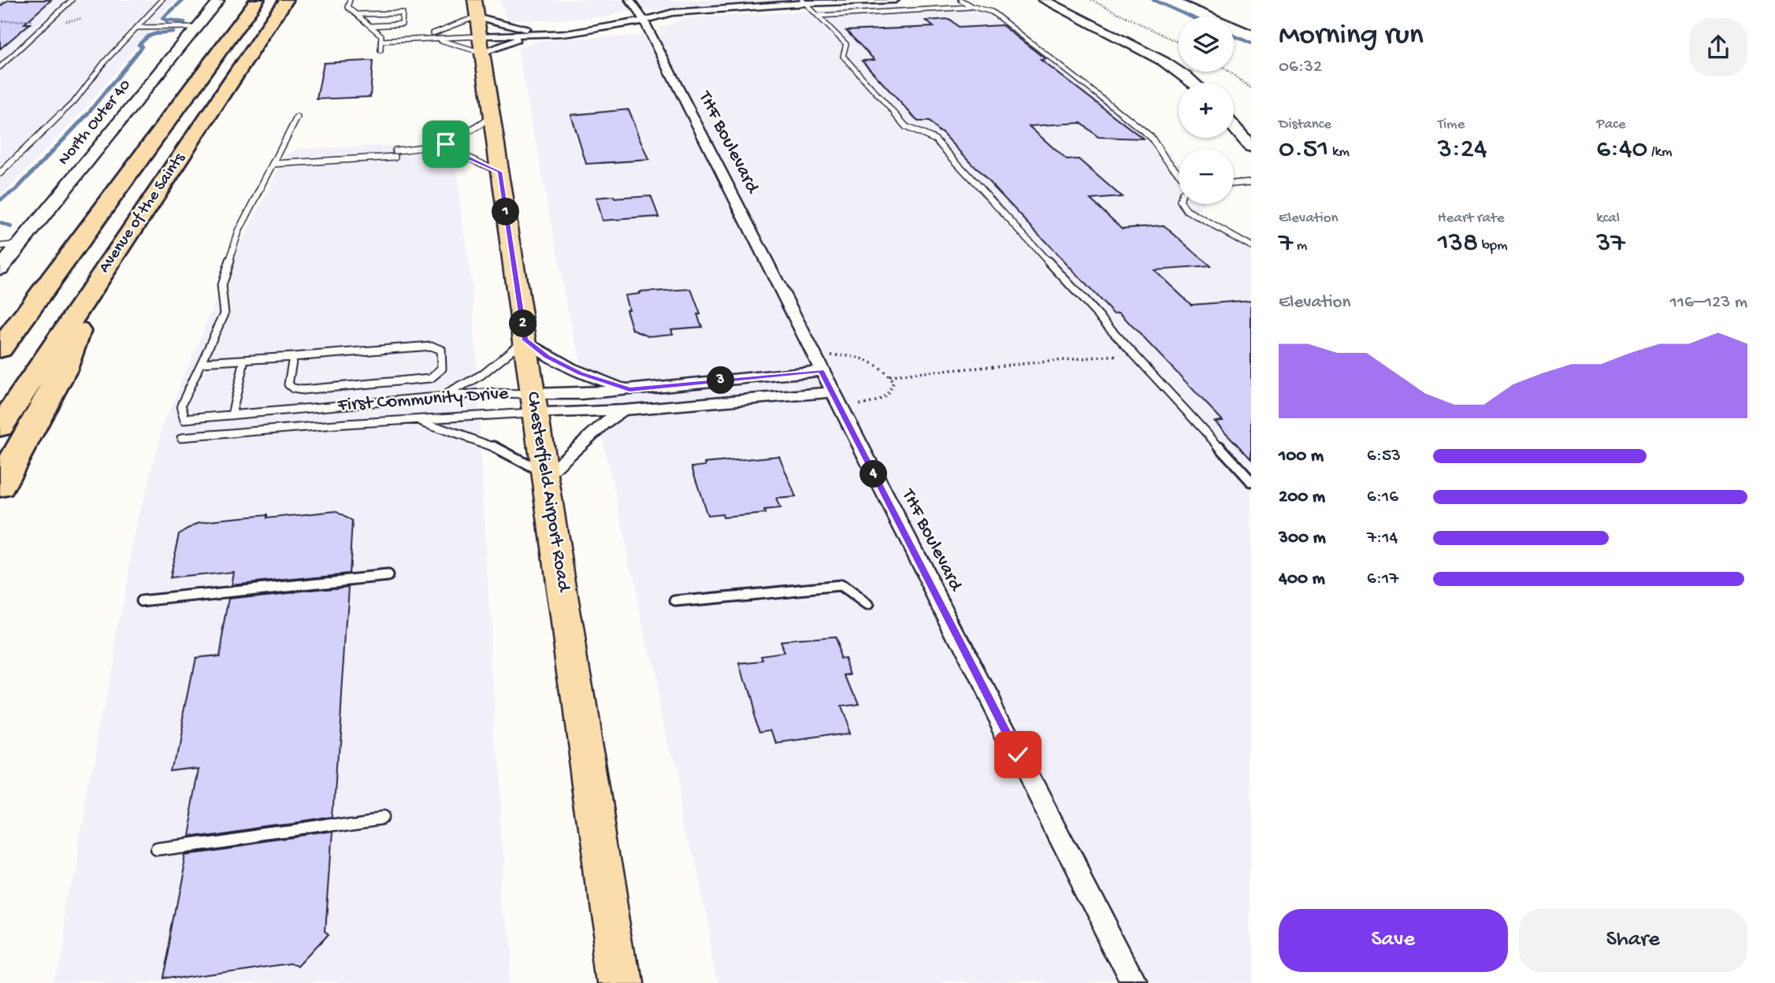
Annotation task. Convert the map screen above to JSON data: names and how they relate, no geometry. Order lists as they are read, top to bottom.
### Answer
{
  "streets": {
    "highway": ["Avenue of the Saints"],
    "main road": ["Chesterfield Airport Road"],
    "street": ["North Outer 40", "THF Boulevard", "First Community Drive"]
  },
  "crossings": [
    ["THF Boulevard", "First Community Drive"],
    ["First Community Drive", "Chesterfield Airport Road"]
  ],
  "page": {
    "heading": ["Morning run", "06:32"],
    "map_buttons": ["+", "−"],
    "stats": [
      ["Distance", "0.51 km"],
      ["Time", "3:24"],
      ["Pace", "6:40 /km"],
      ["Elevation", "7 m"],
      ["Heart rate", "138 bpm"],
      ["kcal", "37"]
    ],
    "pins": [
      "1",
      "2",
      "3",
      "4"
    ],
    "chart": ["Elevation", "116–123 m"],
    "list": [
      {
        "name": "100 m",
        "note": "6:53"
      },
      {
        "name": "200 m",
        "note": "6:16"
      },
      {
        "name": "300 m",
        "note": "7:14"
      },
      {
        "name": "400 m",
        "note": "6:17"
      }
    ],
    "buttons": ["Save", "Share"]
  }
}
